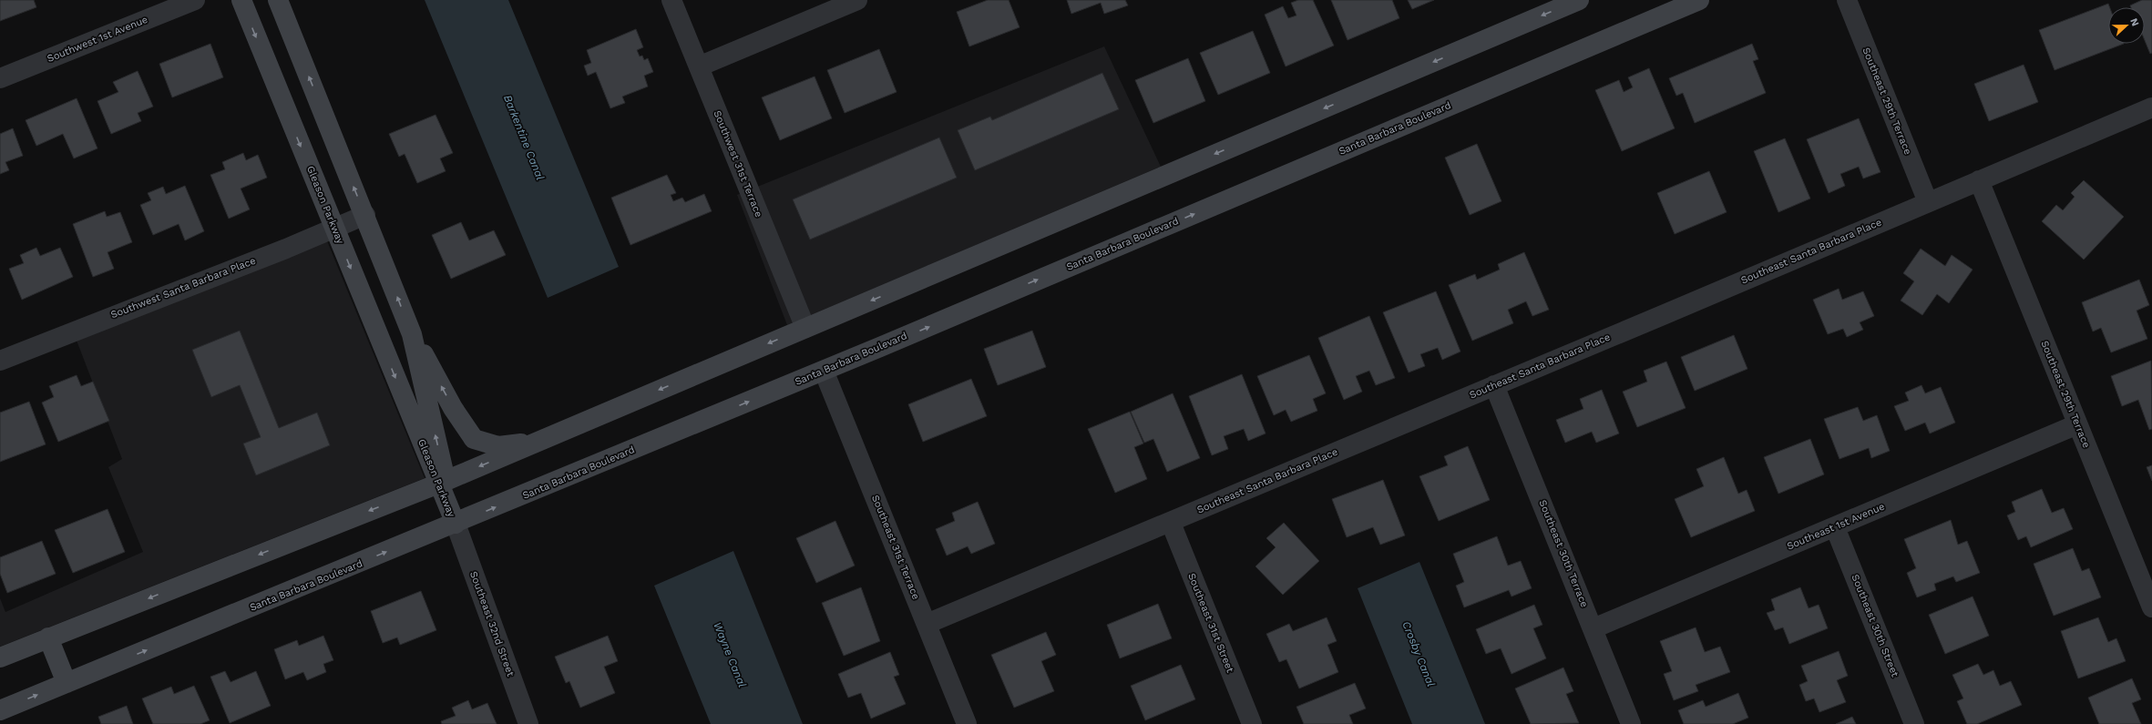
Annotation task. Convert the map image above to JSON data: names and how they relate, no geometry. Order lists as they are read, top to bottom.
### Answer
{
  "streets": {
    "main road": ["Santa Barbara Boulevard", "Gleason Parkway"],
    "street": [
      "Southwest 1st Avenue",
      "Southeast 29th Terrace",
      "Southwest 31st Terrace",
      "Southeast Santa Barbara Place",
      "Southwest Santa Barbara Place",
      "Southeast 1st Avenue",
      "Southeast 31st Terrace",
      "Southeast 30th Terrace",
      "Southeast 31st Street",
      "Southeast 32nd Street",
      "Southeast 30th Street"
    ]
  },
  "crossings": [
    ["Southeast 29th Terrace", "Southeast Santa Barbara Place"],
    ["Southeast 29th Terrace", "Southeast 1st Avenue"],
    ["Santa Barbara Boulevard", "Gleason Parkway"],
    ["Santa Barbara Boulevard", "Southeast 31st Terrace"],
    ["Santa Barbara Boulevard", "Southeast 32nd Street"],
    ["Gleason Parkway", "Southwest Santa Barbara Place"],
    ["Gleason Parkway", "Southeast 32nd Street"],
    ["Southeast Santa Barbara Place", "Southeast 31st Terrace"],
    ["Southeast Santa Barbara Place", "Southeast 30th Terrace"],
    ["Southeast Santa Barbara Place", "Southeast 31st Street"],
    ["Southeast 1st Avenue", "Southeast 30th Terrace"],
    ["Southeast 1st Avenue", "Southeast 30th Street"]
  ],
  "water": ["Barkentine Canal", "Crosby Canal", "Wayne Canal"],
  "north": "right"
}
